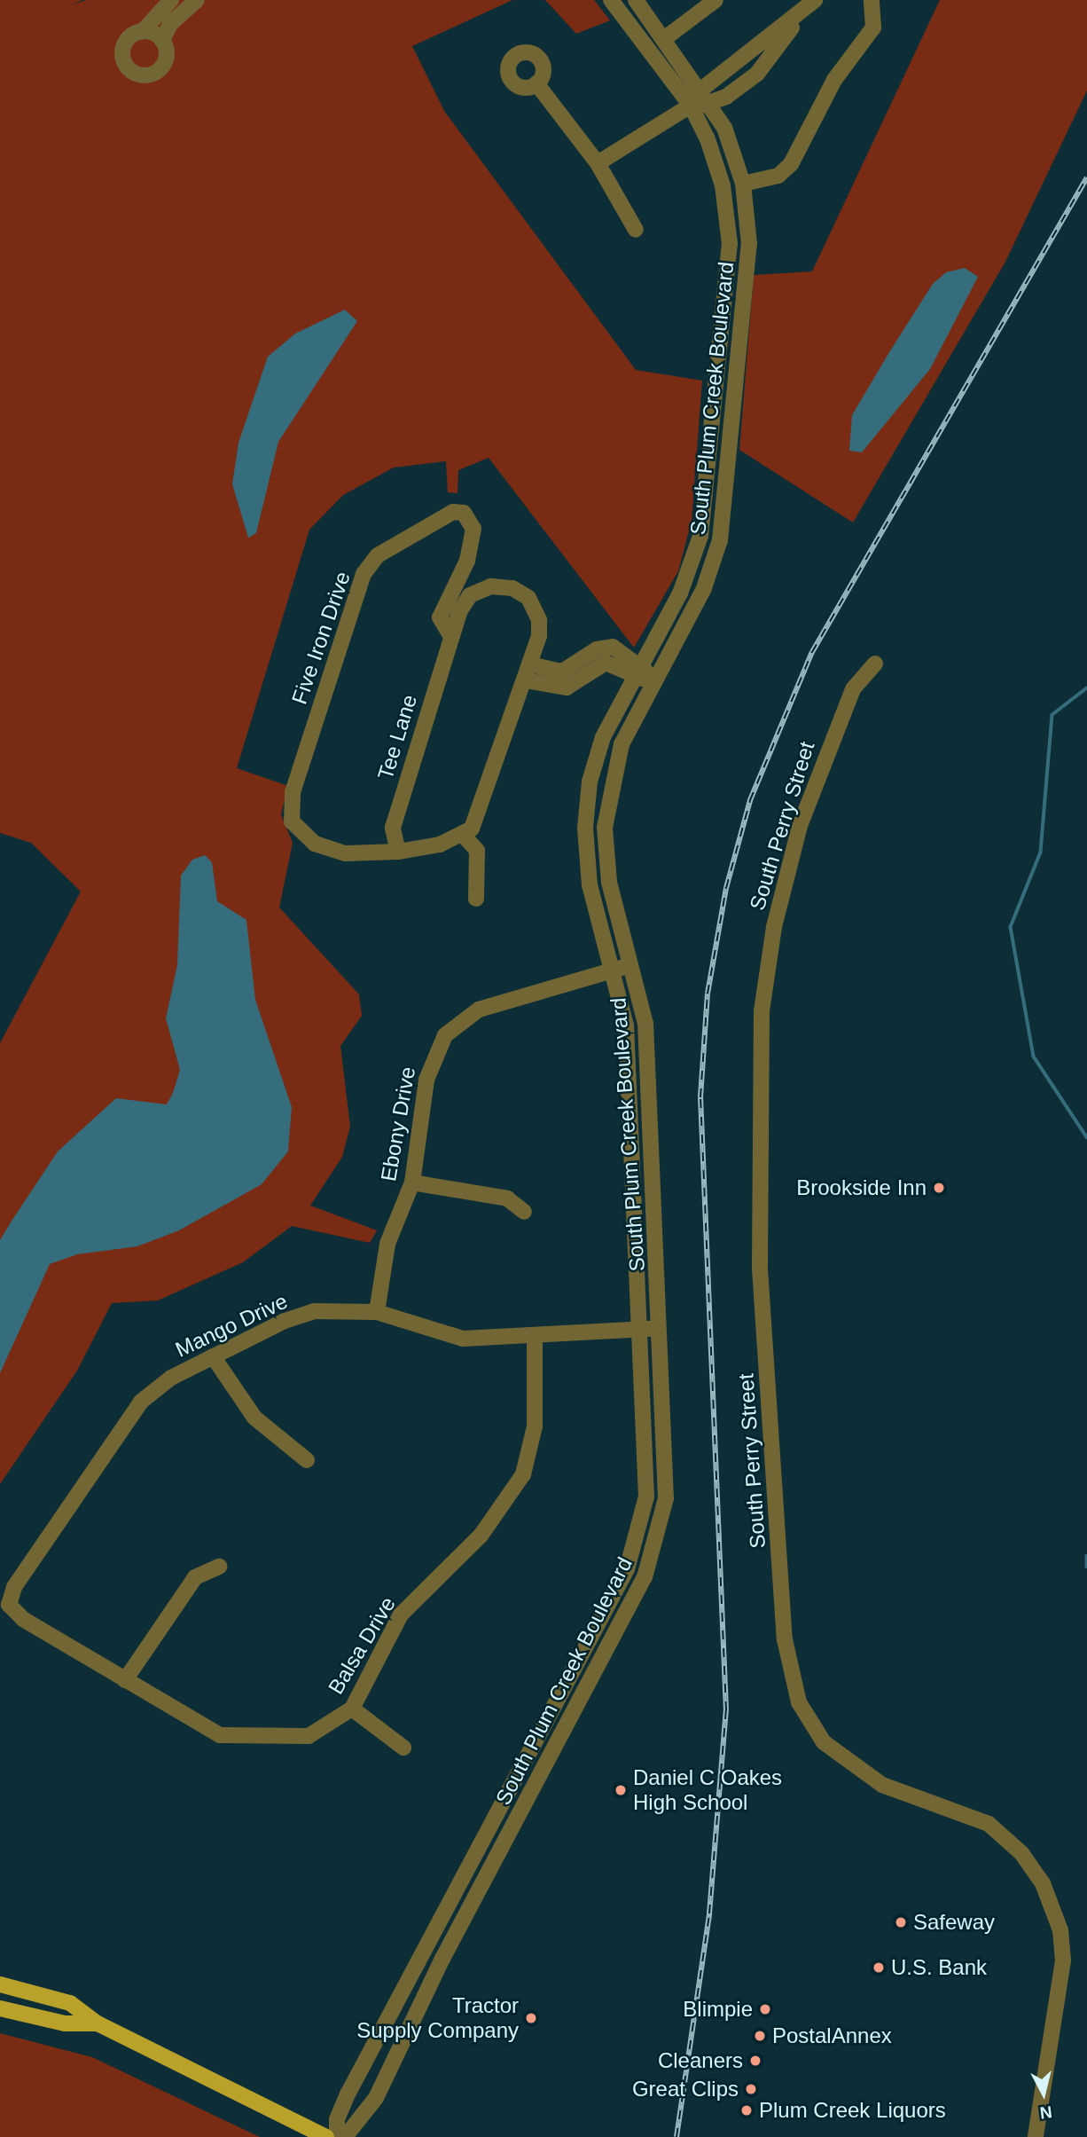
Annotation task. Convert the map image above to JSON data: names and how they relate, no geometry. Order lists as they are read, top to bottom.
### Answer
{
  "streets": {
    "street": [
      "South Plum Creek Boulevard",
      "Five Iron Drive",
      "Tee Lane",
      "South Perry Street",
      "Ebony Drive",
      "Mango Drive",
      "Balsa Drive"
    ]
  },
  "crossings": [
    ["South Plum Creek Boulevard", "Ebony Drive"],
    ["South Plum Creek Boulevard", "Mango Drive"],
    ["Five Iron Drive", "Tee Lane"],
    ["Ebony Drive", "Mango Drive"],
    ["Mango Drive", "Balsa Drive"]
  ],
  "places": [
    "Brookside Inn",
    "Daniel C Oakes High School",
    "Safeway",
    "U.S. Bank",
    "Blimpie",
    "Tractor Supply Company",
    "PostalAnnex",
    "Cleaners",
    "Great Clips",
    "Plum Creek Liquors"
  ],
  "north": "bottom"
}
